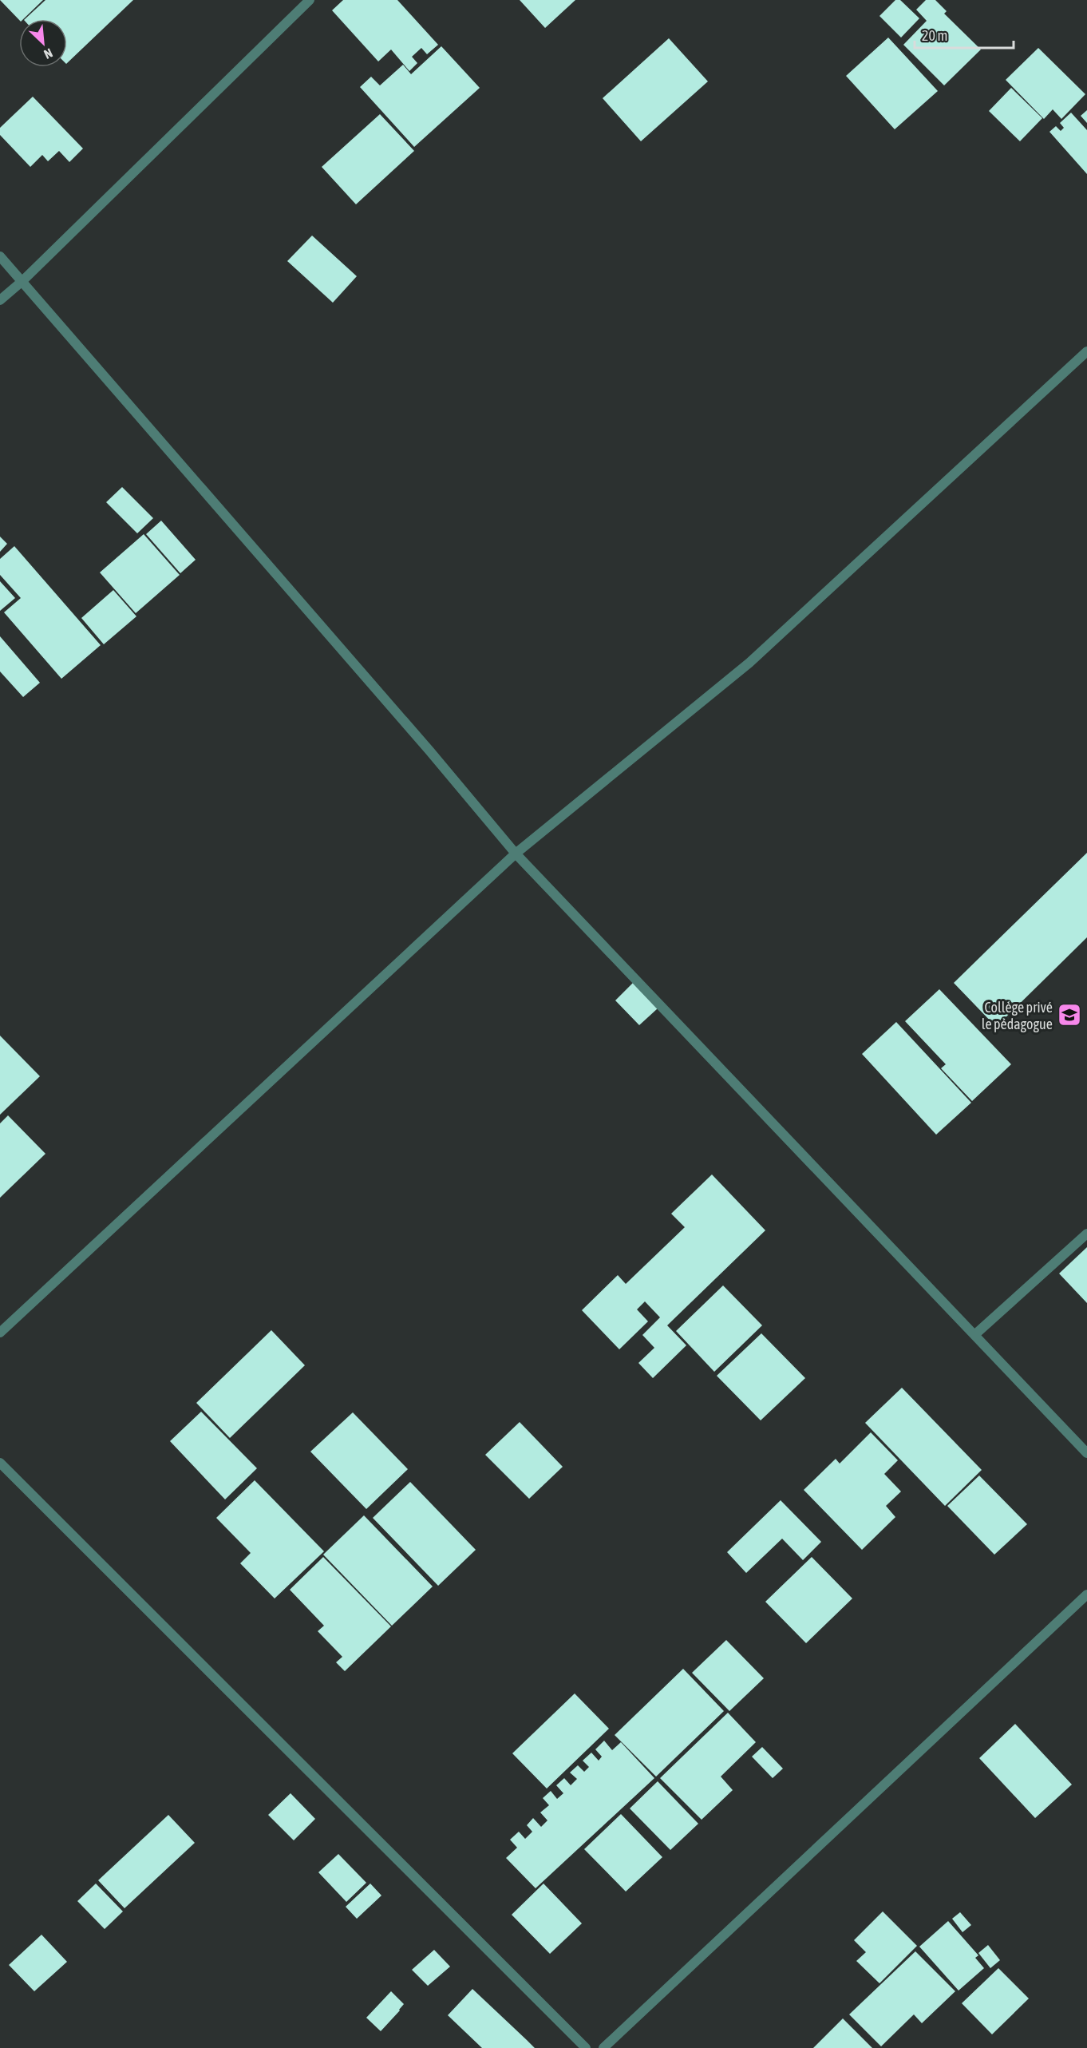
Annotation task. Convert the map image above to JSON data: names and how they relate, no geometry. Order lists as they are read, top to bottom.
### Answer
{
  "places": {
    "school or university": ["Collège privé le pédagogue"]
  },
  "scale_bar": "20 m",
  "north": "bottom right"
}
